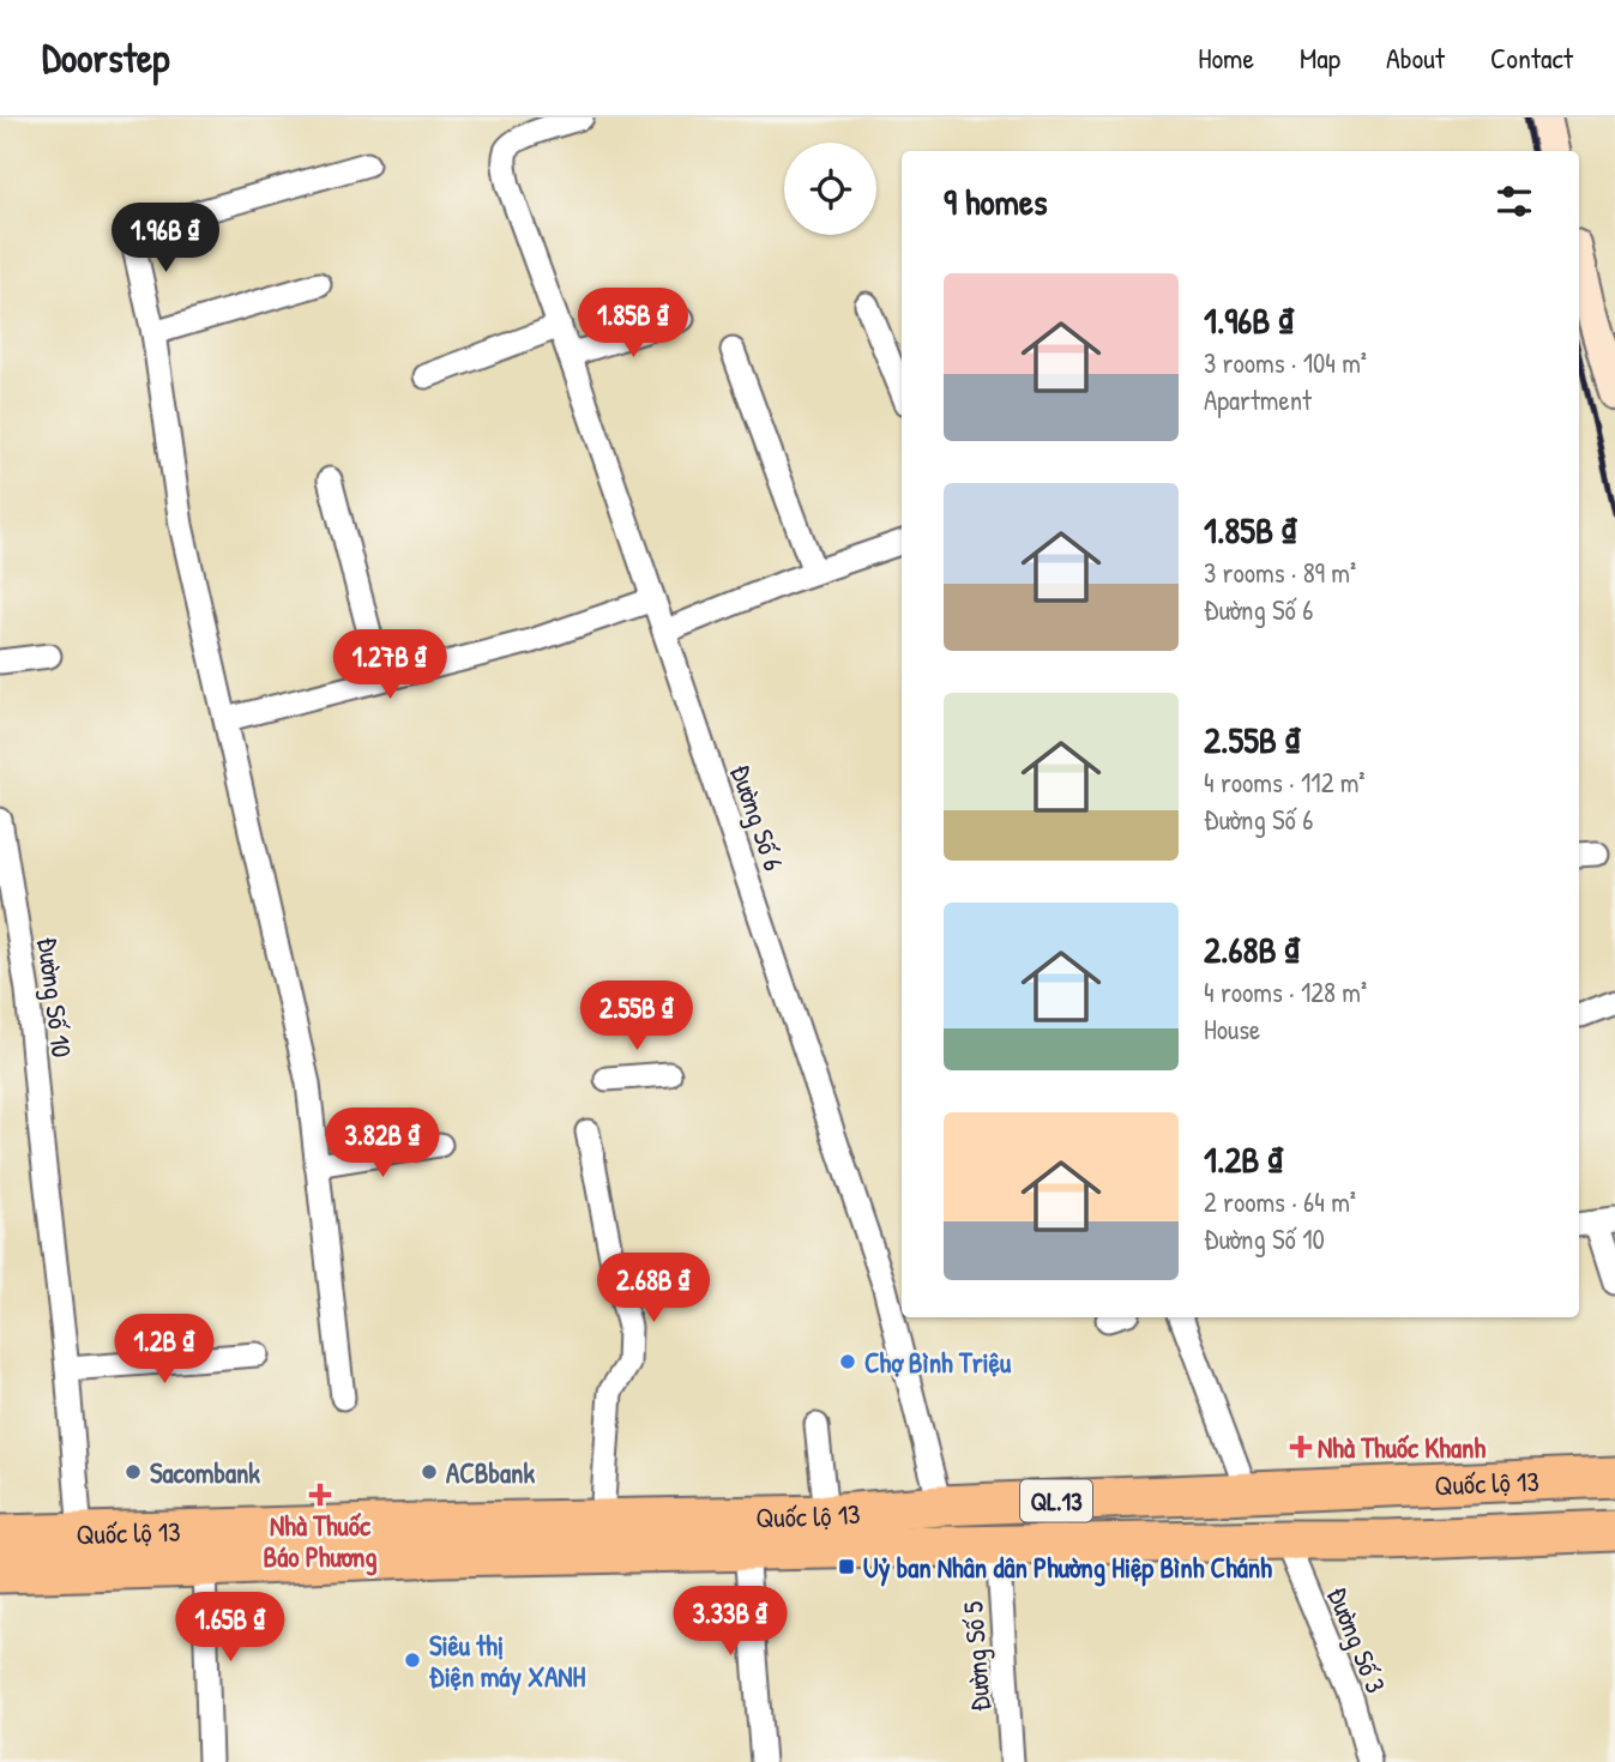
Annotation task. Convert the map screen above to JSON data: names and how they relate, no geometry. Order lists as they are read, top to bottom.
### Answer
{
  "streets": {
    "highway": ["Quốc lộ 13", "QL.13"],
    "street": [
      "Đường Số 6",
      "Đường Số 10",
      "Đường Số 3",
      "Đường Số 5"
    ]
  },
  "crossings": [
    ["Đường Số 6", "Quốc lộ 13"],
    ["Đường Số 10", "Quốc lộ 13"],
    ["Quốc lộ 13", "Đường Số 3"],
    ["Quốc lộ 13", "Đường Số 5"]
  ],
  "places": {
    "other": [
      "Chợ Bình Triệu",
      "Sacombank",
      "ACBbank",
      "Siêu thị Điện máy XANH"
    ],
    "health": ["Nhà Thuốc Khanh", "Nhà Thuốc Báo Phương"],
    "transit": ["Uỷ ban Nhân dân Phường Hiệp Bình Chánh"]
  },
  "page": {
    "header": "Doorstep",
    "nav": [
      "Home",
      "Map",
      "About",
      "Contact"
    ],
    "heading": "9 homes",
    "price": [
      "1.96B ₫",
      "1.85B ₫",
      "1.27B ₫",
      "2.55B ₫",
      "3.82B ₫",
      "2.68B ₫",
      "1.2B ₫",
      "3.33B ₫",
      "1.65B ₫"
    ],
    "list": [
      {
        "name": "1.96B ₫",
        "note": "3 rooms · 104 m² · Apartment"
      },
      {
        "name": "1.85B ₫",
        "note": "3 rooms · 89 m² · Đường Số 6"
      },
      {
        "name": "2.55B ₫",
        "note": "4 rooms · 112 m² · Đường Số 6"
      },
      {
        "name": "2.68B ₫",
        "note": "4 rooms · 128 m² · House"
      },
      {
        "name": "1.2B ₫",
        "note": "2 rooms · 64 m² · Đường Số 10"
      }
    ]
  }
}
